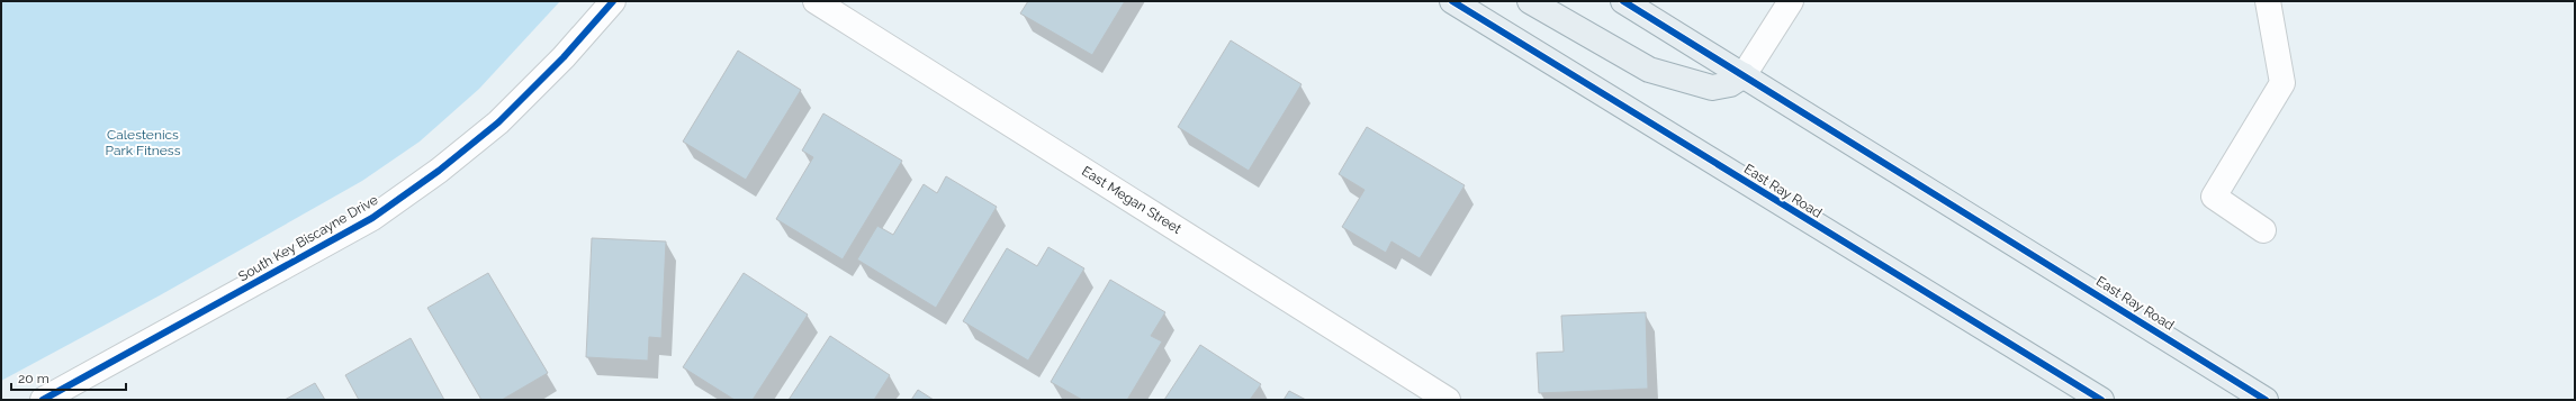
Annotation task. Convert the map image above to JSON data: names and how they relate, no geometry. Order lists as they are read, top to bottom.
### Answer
{
  "streets": {
    "main road": ["East Ray Road"],
    "street": ["East Megan Street", "South Key Biscayne Drive"]
  },
  "parks": ["Calestenics Park Fitness"],
  "scale_bar": "20 m"
}
